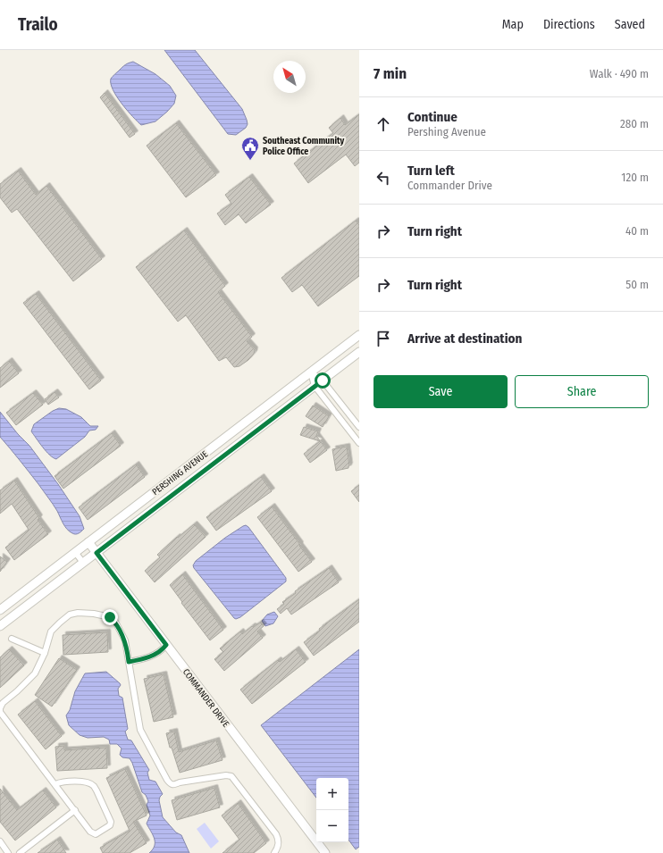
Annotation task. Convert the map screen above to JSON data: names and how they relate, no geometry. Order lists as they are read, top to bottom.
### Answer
{
  "streets": {
    "street": ["PERSHING AVENUE", "COMMANDER DRIVE"]
  },
  "crossings": [
    ["PERSHING AVENUE", "COMMANDER DRIVE"]
  ],
  "places": {
    "public building": ["Southeast Community Police Office"]
  },
  "north": "top left",
  "page": {
    "header": "Trailo",
    "nav": ["Map", "Directions", "Saved"],
    "heading": ["7 min", "Walk · 490 m"],
    "list": [
      ["Continue", "Pershing Avenue", "280 m"],
      ["Turn left", "Commander Drive", "120 m"],
      ["Turn right", "40 m"],
      ["Turn right", "50 m"],
      "Arrive at destination"
    ],
    "buttons": ["Save", "Share"],
    "map_buttons": ["+", "−"]
  }
}
